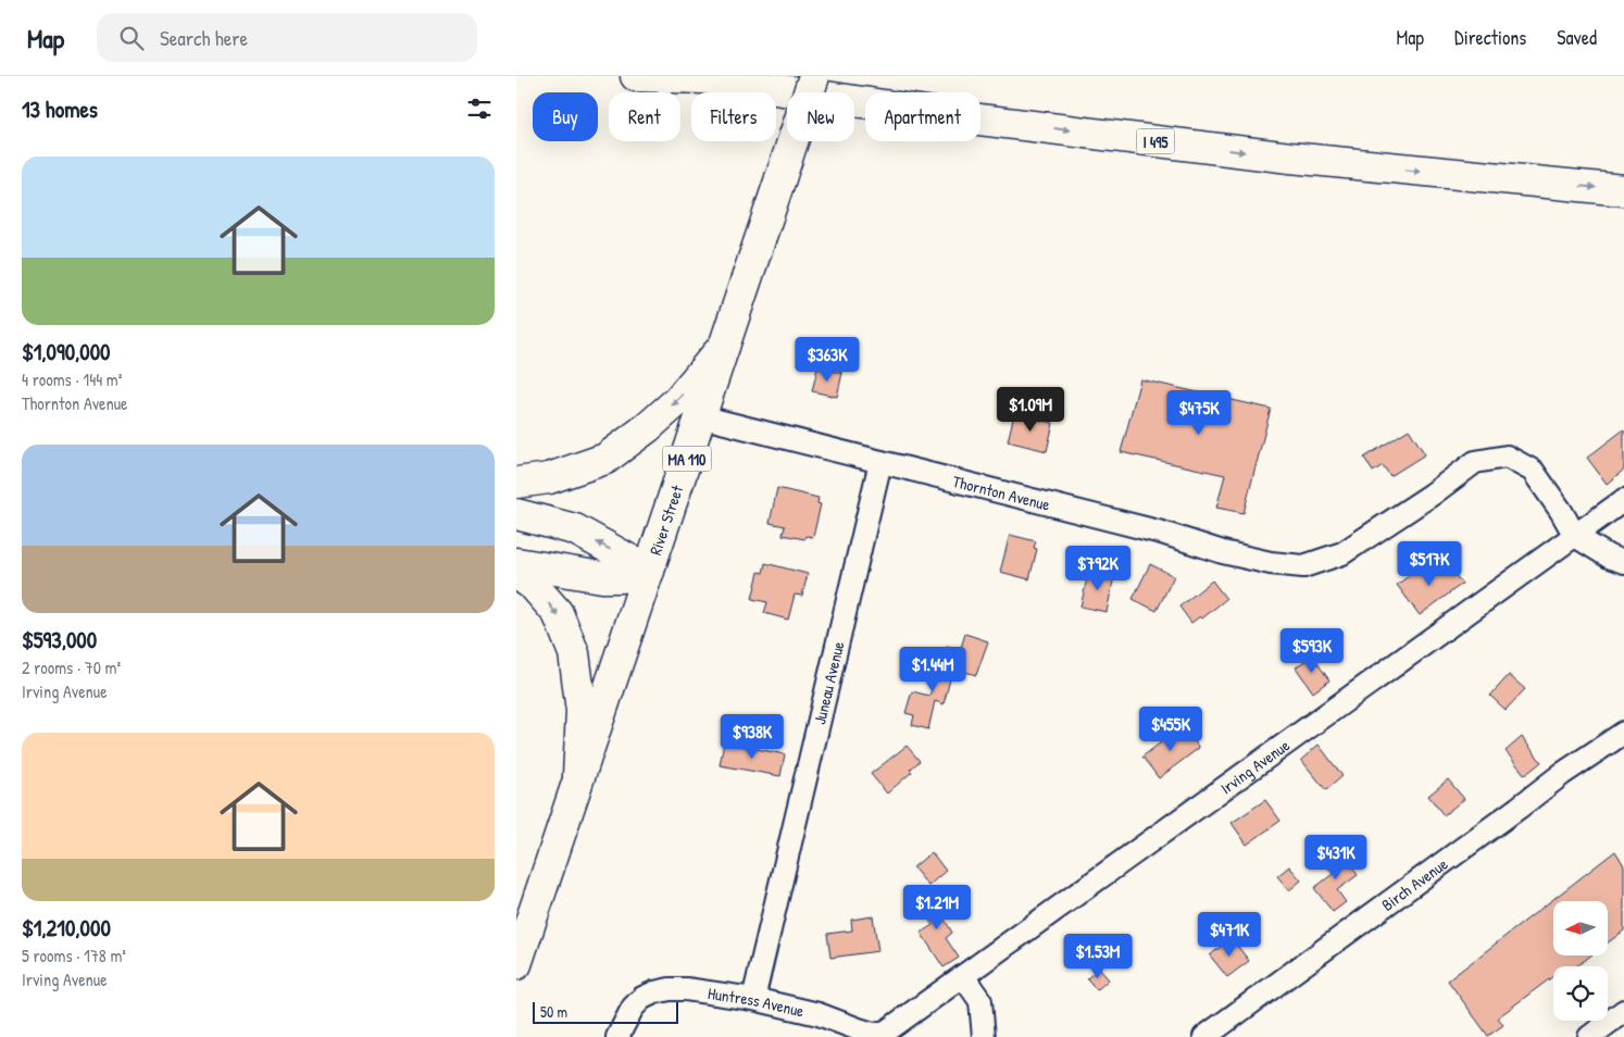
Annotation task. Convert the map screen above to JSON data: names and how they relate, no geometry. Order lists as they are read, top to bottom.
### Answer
{
  "streets": {
    "main road": ["I 495", "MA 110", "River Street"],
    "street": [
      "Thornton Avenue",
      "Juneau Avenue",
      "Irving Avenue",
      "Birch Avenue",
      "Huntress Avenue"
    ]
  },
  "crossings": [
    ["Thornton Avenue", "River Street"],
    ["Thornton Avenue", "Juneau Avenue"],
    ["Thornton Avenue", "Irving Avenue"],
    ["Juneau Avenue", "Huntress Avenue"],
    ["Irving Avenue", "Huntress Avenue"]
  ],
  "scale_bar": "50 m",
  "north": "left",
  "page": {
    "header": "Map",
    "search": "Search here",
    "nav": ["Map", "Directions", "Saved"],
    "heading": "13 homes",
    "chip": [
      "Buy",
      "Rent",
      "Filters",
      "New",
      "Apartment"
    ],
    "list": [
      {
        "name": "$1,090,000",
        "note": "4 rooms · 144 m² · Thornton Avenue"
      },
      {
        "name": "$593,000",
        "note": "2 rooms · 70 m² · Irving Avenue"
      },
      {
        "name": "$1,210,000",
        "note": "5 rooms · 178 m² · Irving Avenue"
      }
    ],
    "price": [
      "$363K",
      "$1.09M",
      "$475K",
      "$517K",
      "$792K",
      "$593K",
      "$1.44M",
      "$455K",
      "$938K",
      "$431K",
      "$1.21M",
      "$471K",
      "$1.53M"
    ],
    "scale": "50 m"
  }
}
